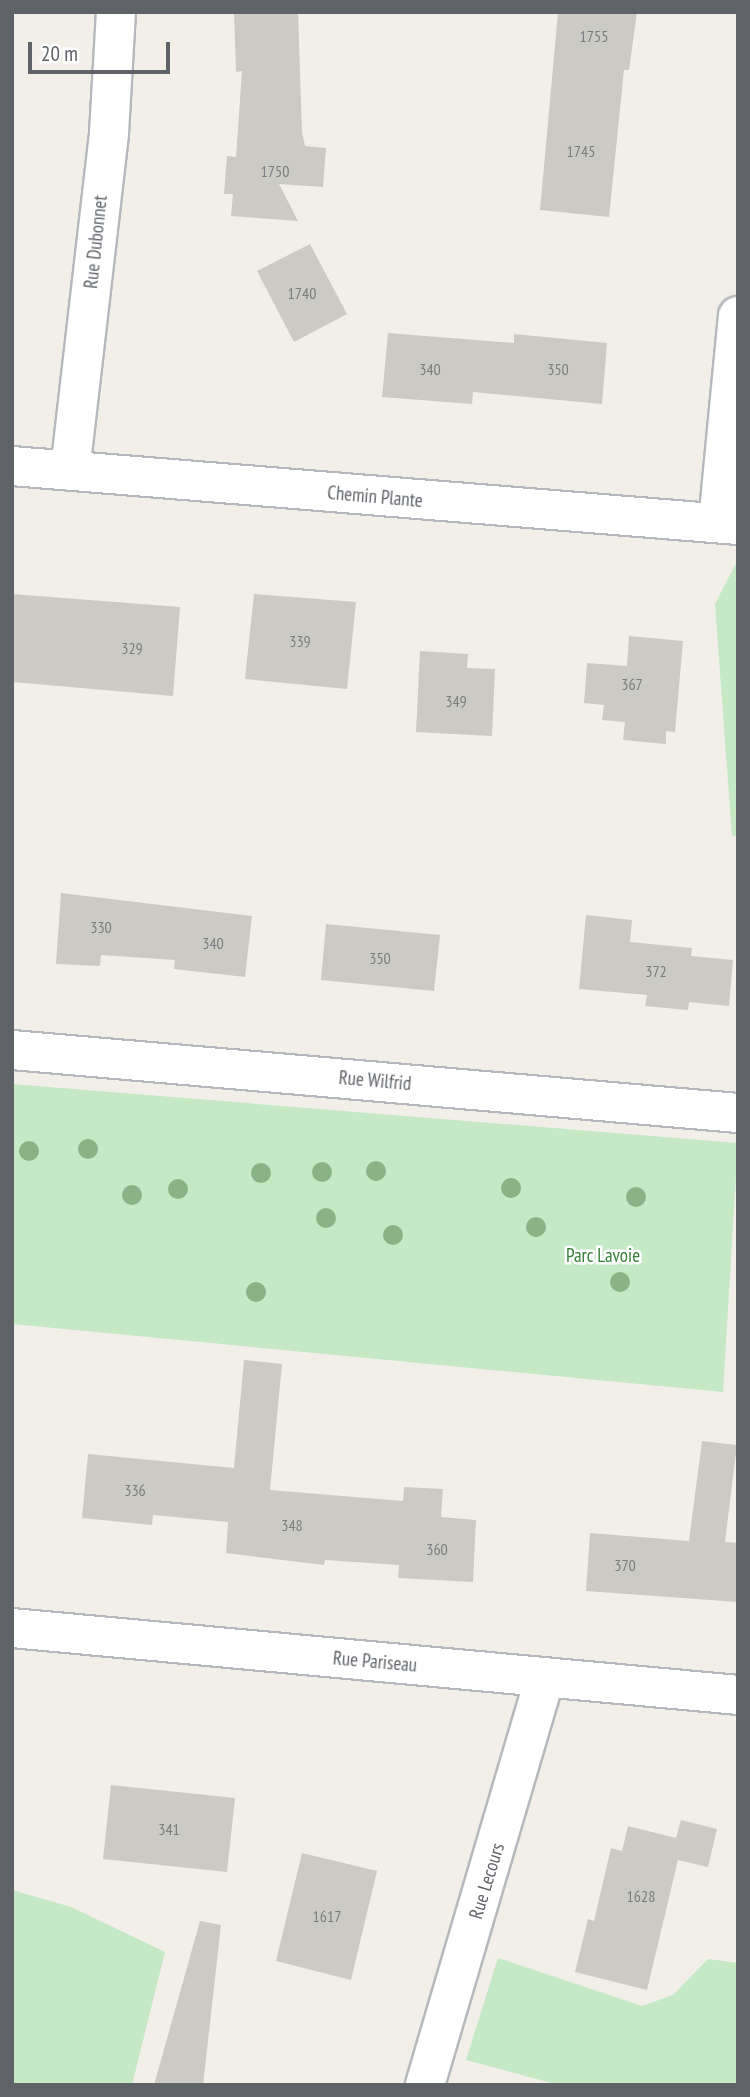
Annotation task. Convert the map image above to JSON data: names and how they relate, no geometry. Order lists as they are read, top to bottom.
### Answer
{
  "streets": {
    "street": [
      "Rue Dubonnet",
      "Chemin Plante",
      "Rue Wilfrid",
      "Rue Pariseau",
      "Rue Lecours"
    ]
  },
  "crossings": [
    ["Rue Dubonnet", "Chemin Plante"],
    ["Rue Pariseau", "Rue Lecours"]
  ],
  "parks": ["Parc Lavoie"],
  "house_numbers": [
    "1755",
    "1745",
    "1750",
    "1740",
    "340",
    "350",
    "339",
    "329",
    "367",
    "349",
    "330",
    "340",
    "350",
    "372",
    "336",
    "348",
    "360",
    "370",
    "341",
    "1628",
    "1617"
  ],
  "scale_bar": "20 m"
}
